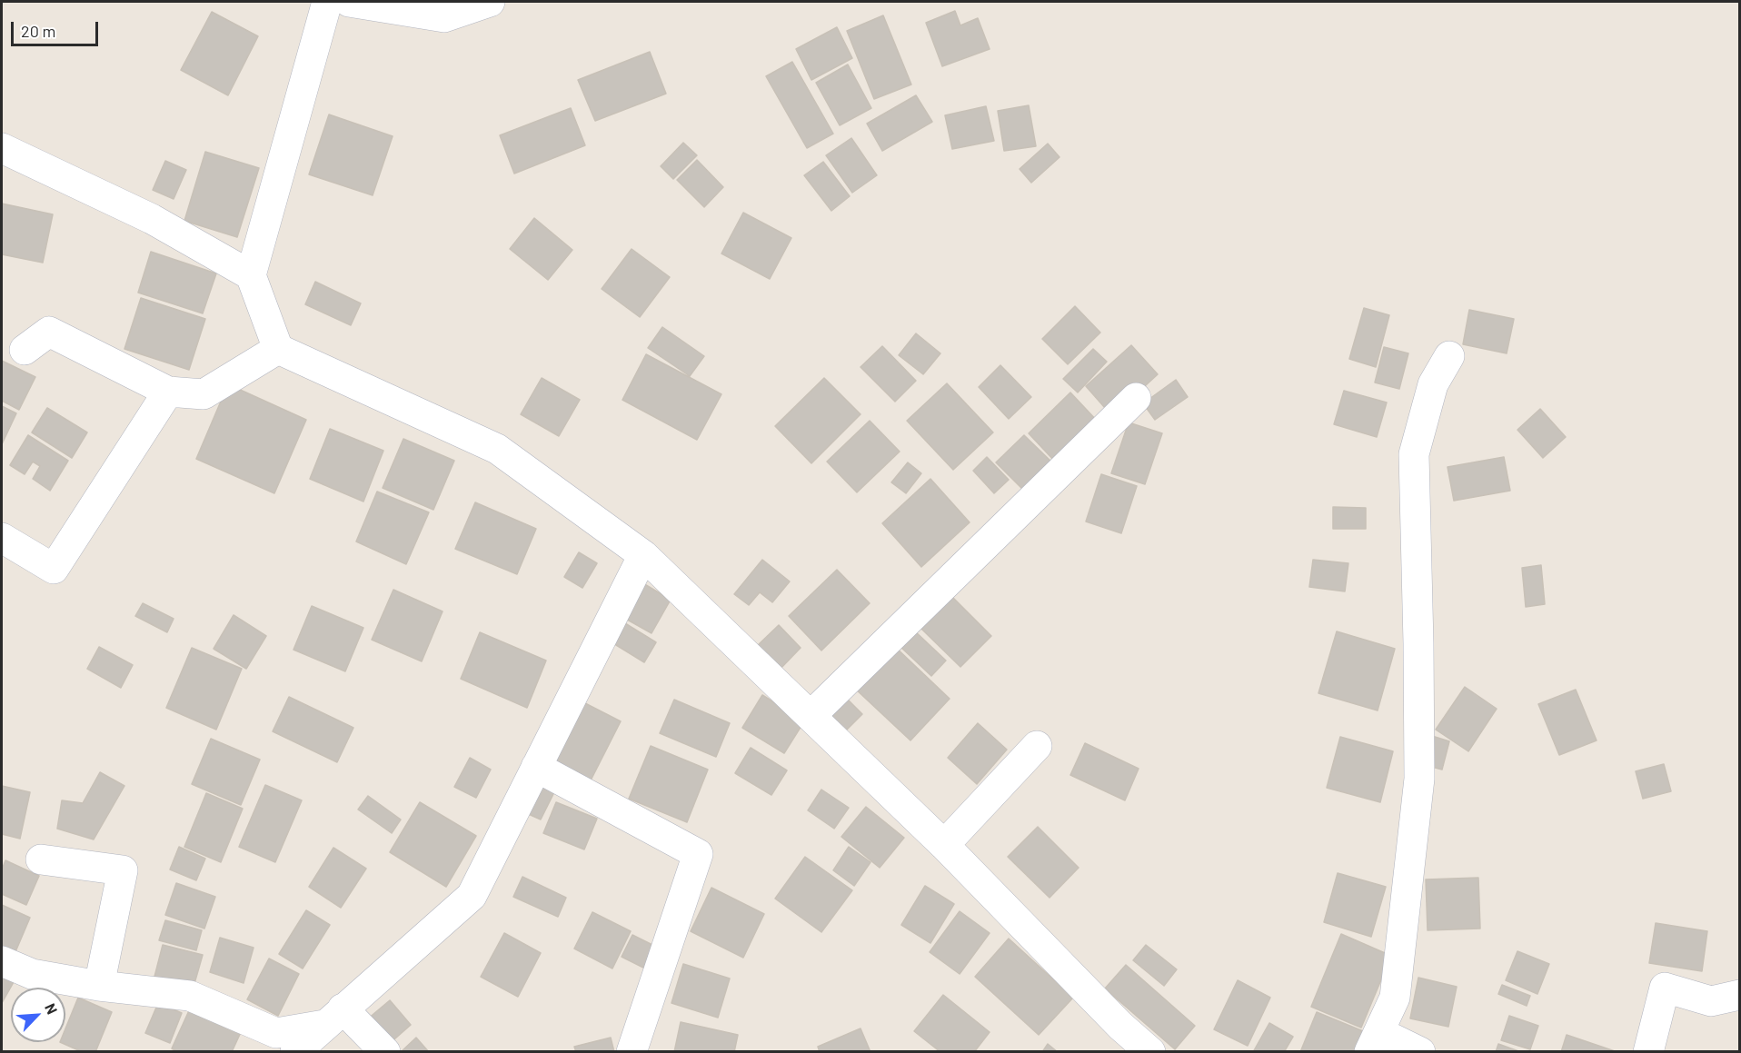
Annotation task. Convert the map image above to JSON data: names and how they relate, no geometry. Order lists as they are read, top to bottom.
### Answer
{
  "scale_bar": "20 m",
  "north": "top right"
}
